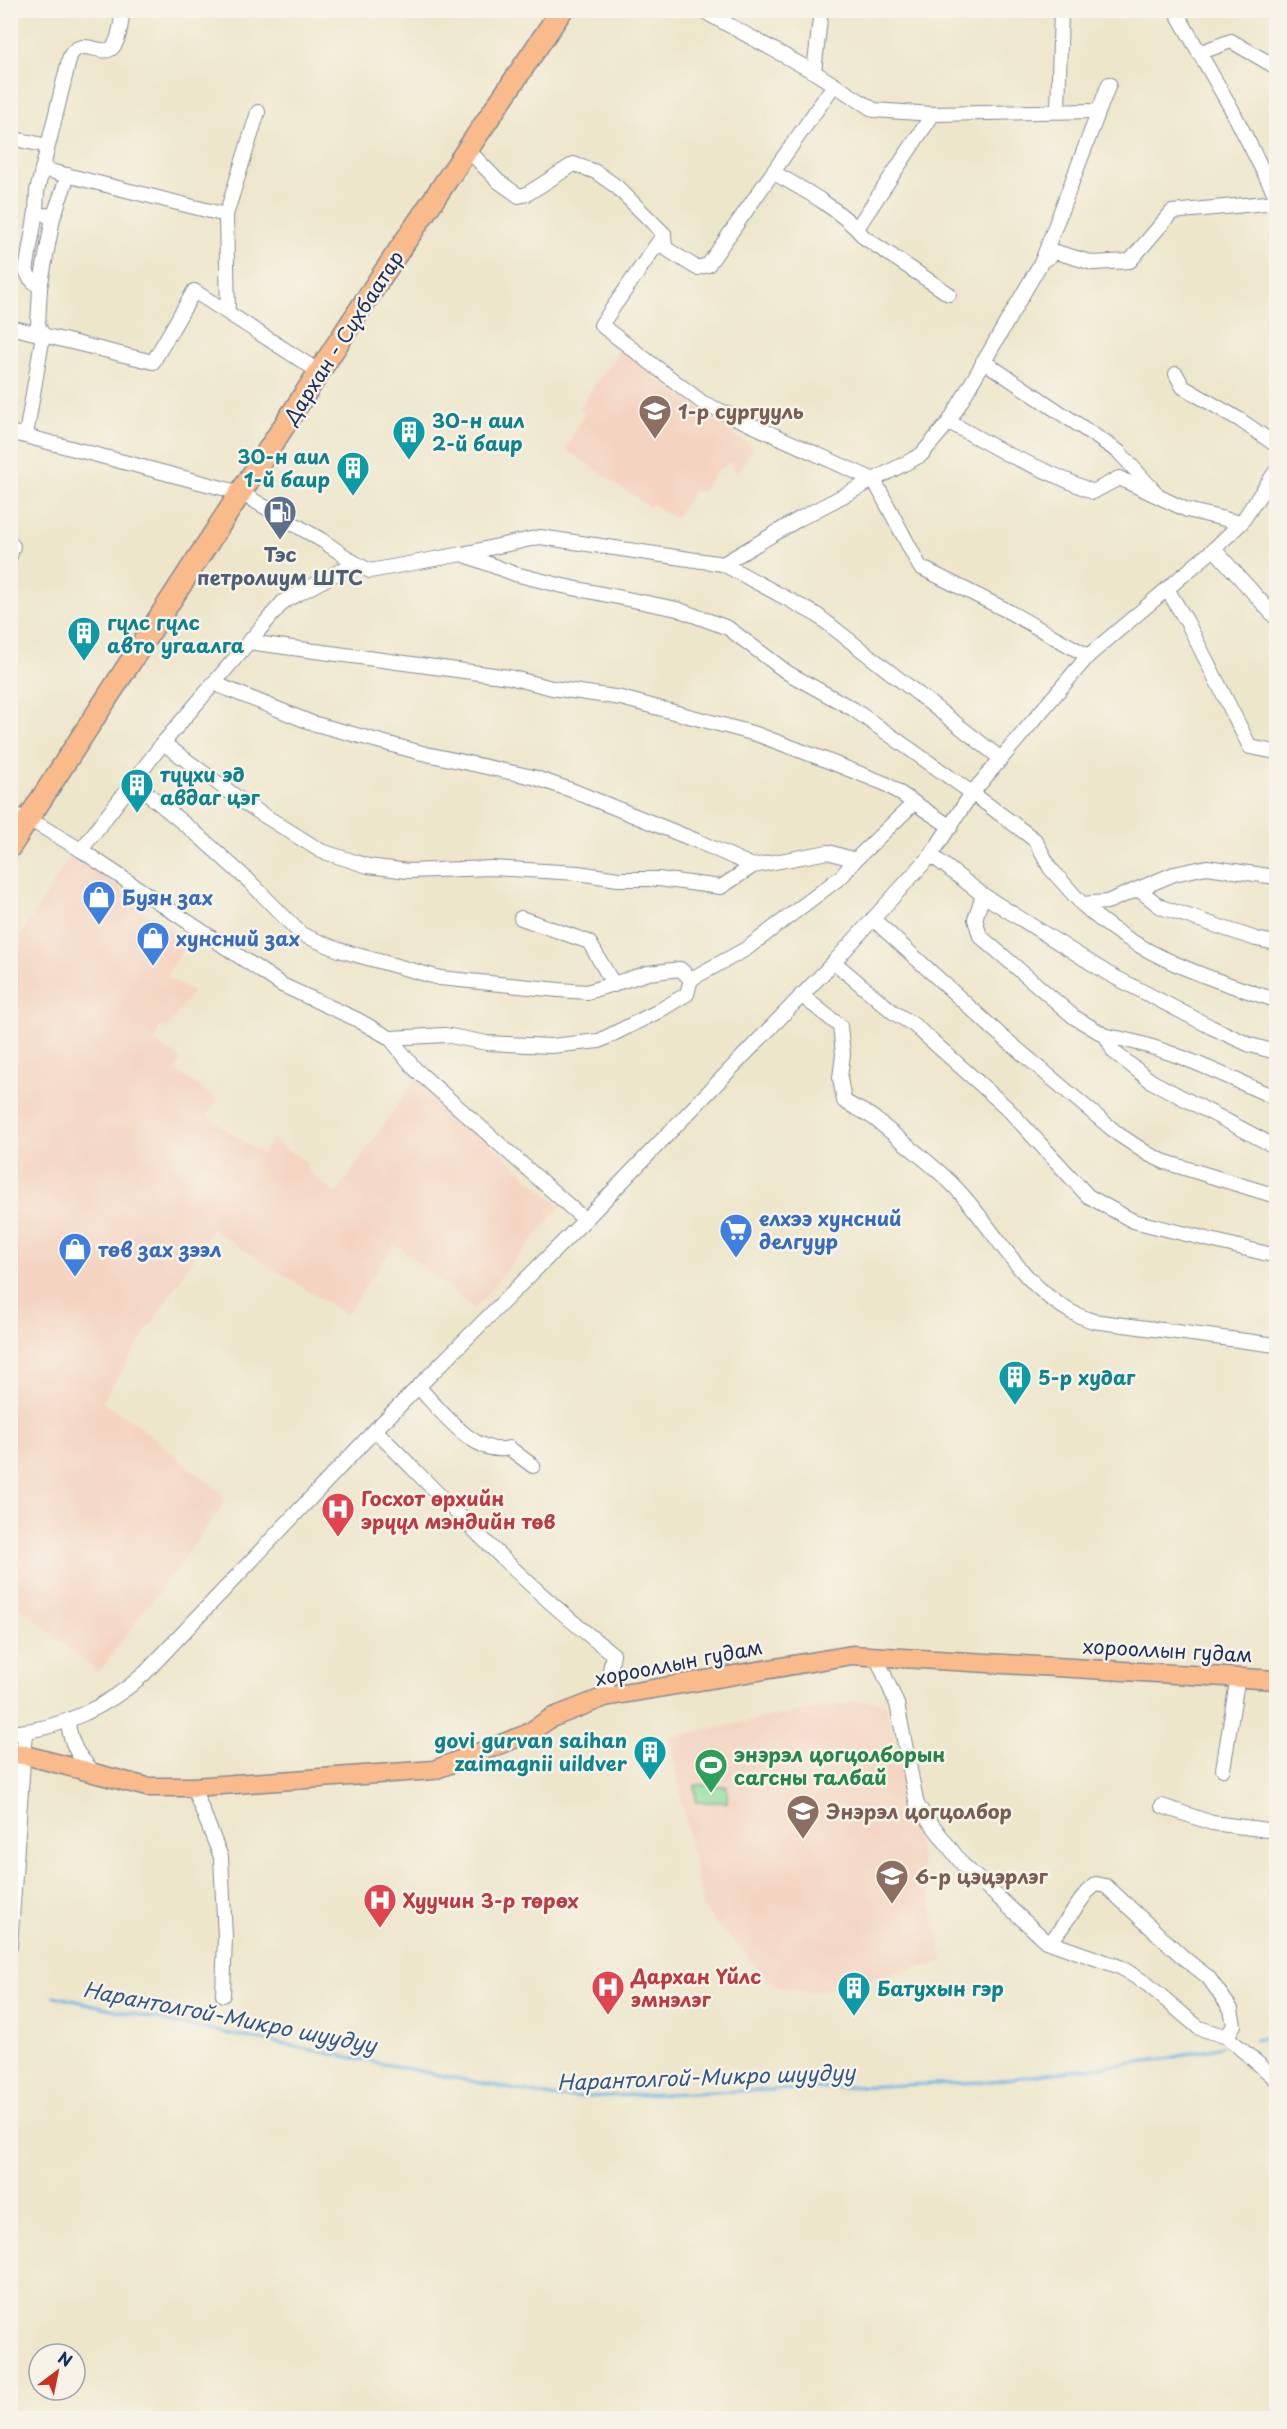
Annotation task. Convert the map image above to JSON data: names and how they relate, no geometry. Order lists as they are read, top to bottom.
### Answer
{
  "streets": {
    "highway": ["Дархан - Сүхбаатар"],
    "main road": ["хорооллын гудам"]
  },
  "water": ["Нарантолгой-Микро шуудуу"],
  "places": {
    "school or university": ["1-р сургууль", "Энэрэл цогцолбор", "6-р цэцэрлэг"],
    "building": [
      "30-н аил 2-й баир",
      "30-н аил 1-й баир",
      "гүлс гүлс авто угаалга",
      "түүхи эд авдаг цэг",
      "5-р худаг",
      "govi gurvan saihan zaimagnii uildver",
      "Батухын гэр"
    ],
    "fuel station": ["Тэс петролиум ШТС"],
    "shop": ["Буян зах", "хунсний зах", "төв зах зээл"],
    "supermarket": ["елхээ хунсний делгуур"],
    "hospital": ["Госхот өрхийн эрүүл мэндийн төв", "Хуучин 3-р төрөх", "Дархан Үйлс эмнэлэг"],
    "sports": ["энэрэл цогцолборын сагсны талбай"]
  },
  "north": "top right"
}
